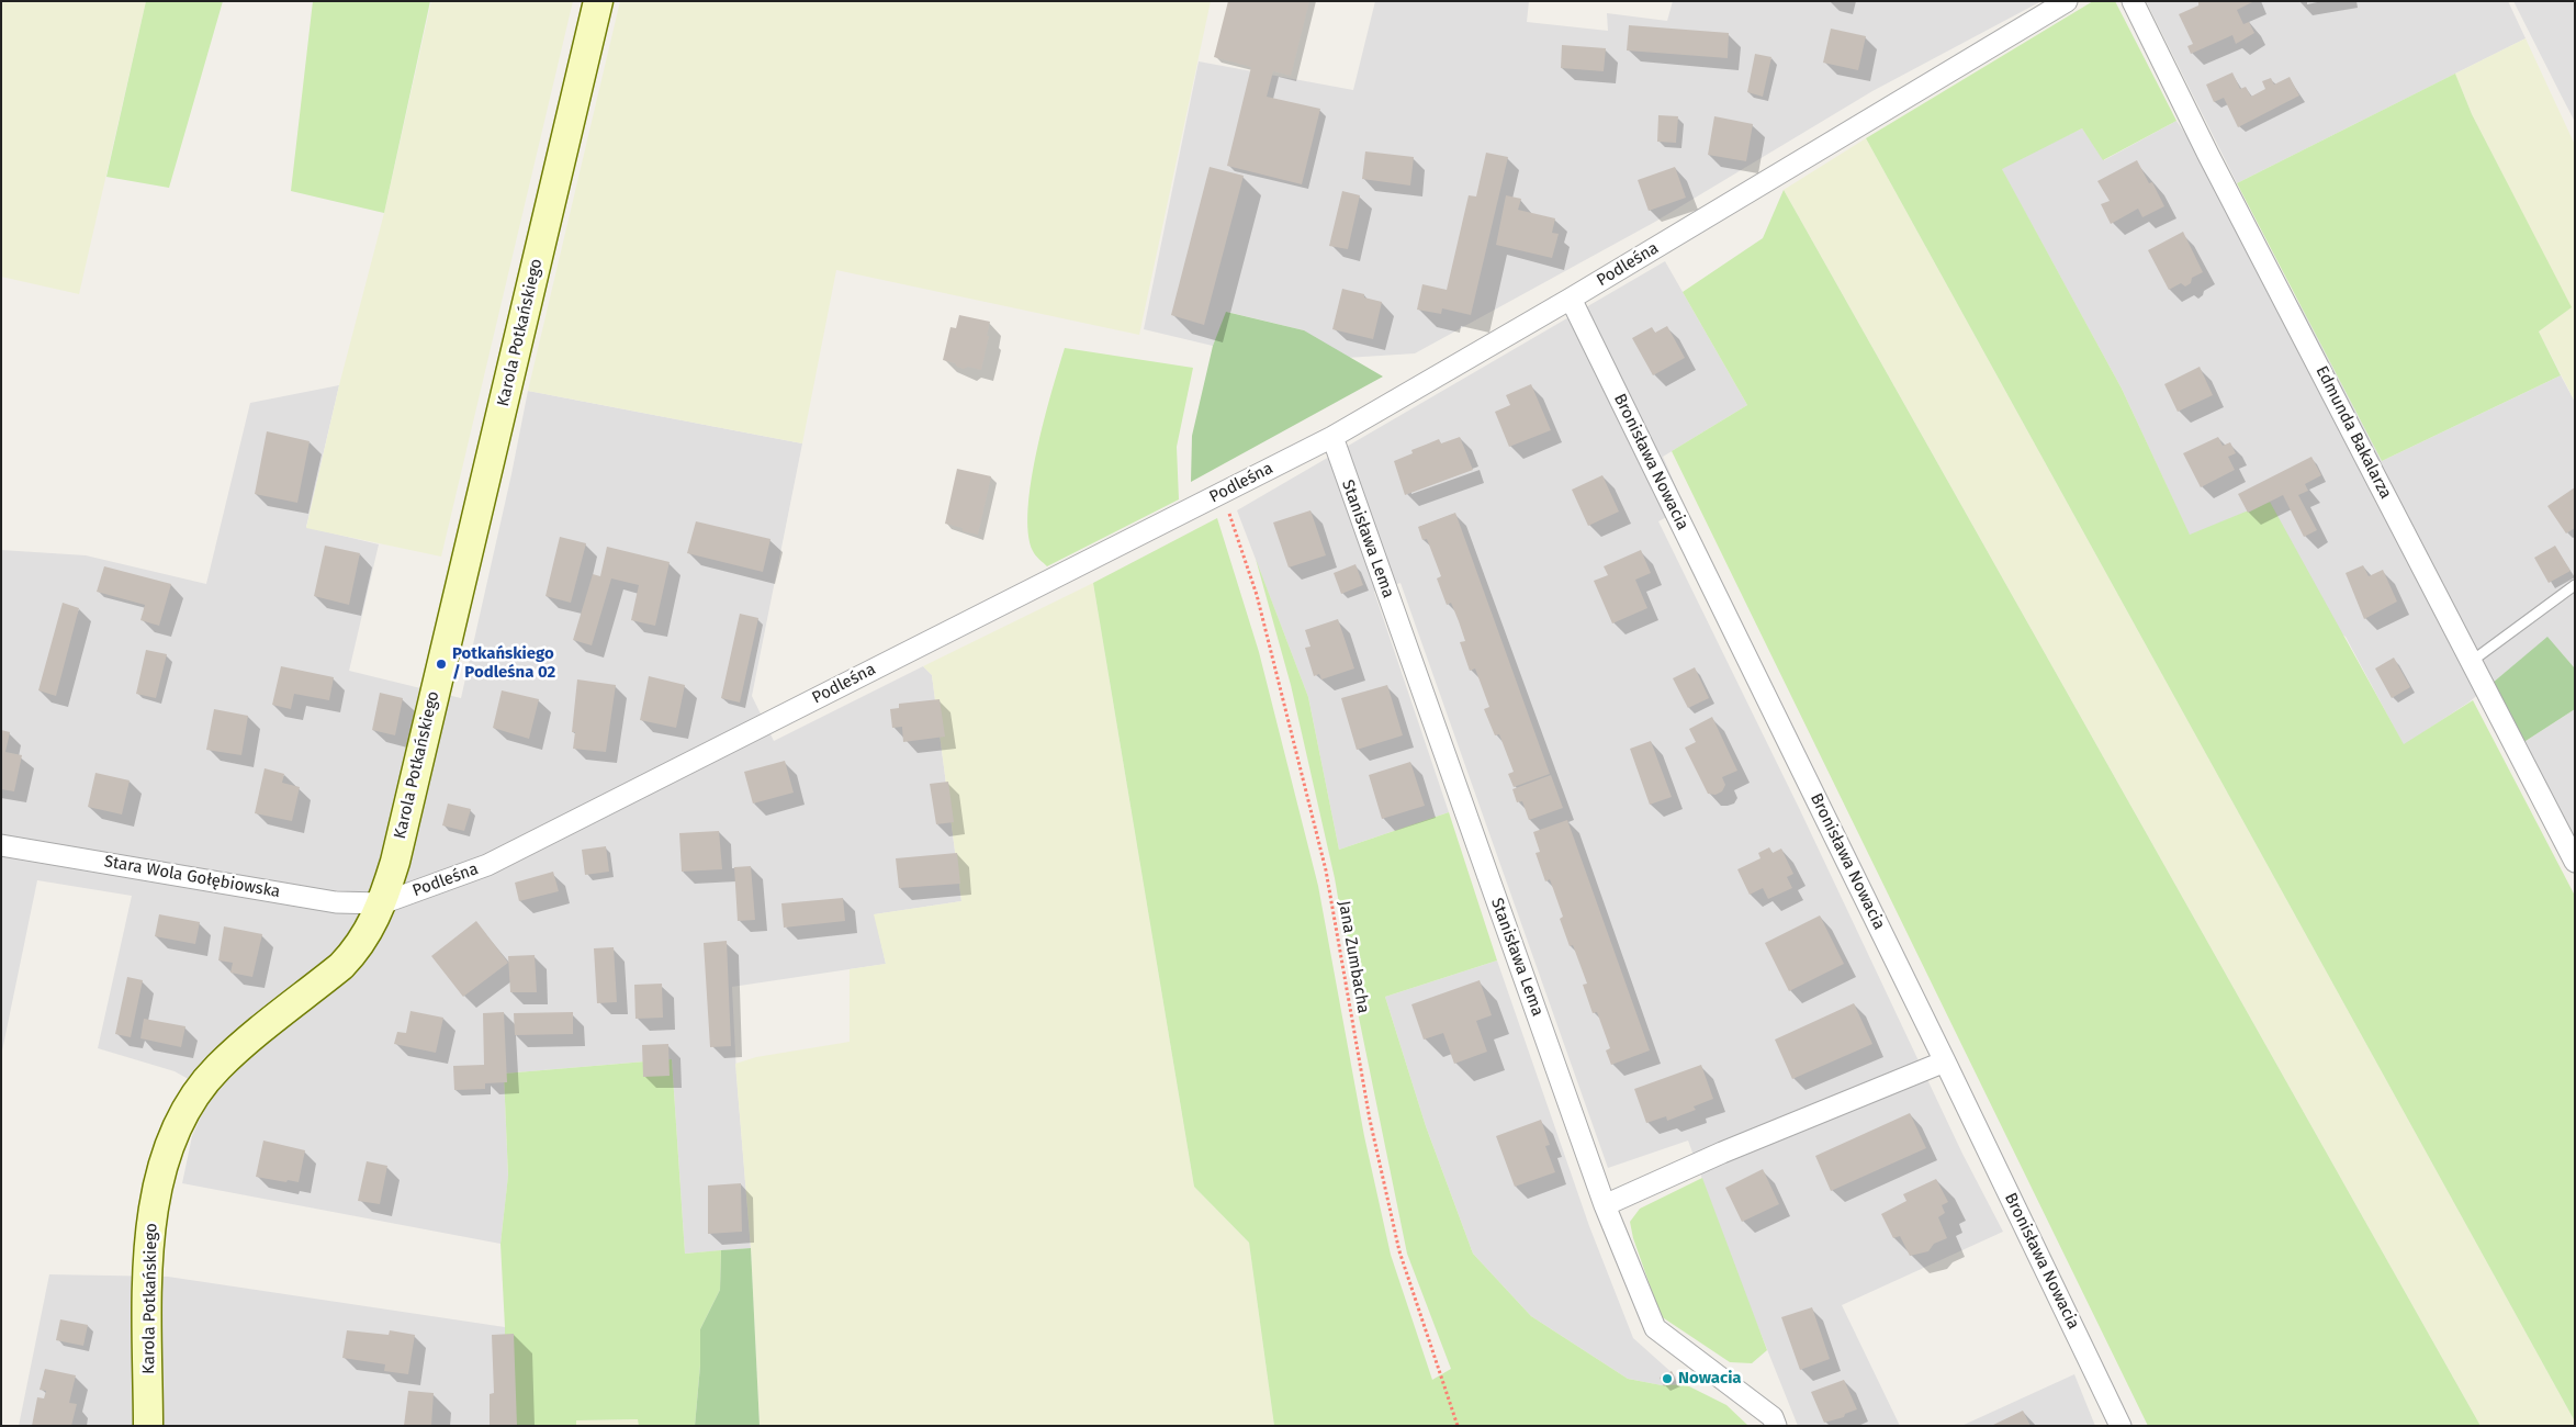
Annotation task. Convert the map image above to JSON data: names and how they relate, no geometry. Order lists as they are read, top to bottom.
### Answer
{
  "streets": {
    "street": [
      "Podleśna",
      "Karola Potkańskiego",
      "Edmunda Bakalarza",
      "Bronisława Nowacia",
      "Stanisława Lema",
      "Stara Wola Gołębiowska"
    ],
    "path": ["Jana Zumbacha"]
  },
  "crossings": [
    ["Podleśna", "Karola Potkańskiego"],
    ["Podleśna", "Bronisława Nowacia"],
    ["Podleśna", "Stanisława Lema"],
    ["Podleśna", "Stara Wola Gołębiowska"],
    ["Podleśna", "Jana Zumbacha"],
    ["Karola Potkańskiego", "Stara Wola Gołębiowska"]
  ],
  "places": ["Potkańskiego / Podleśna 02", "Nowacia"]
}
